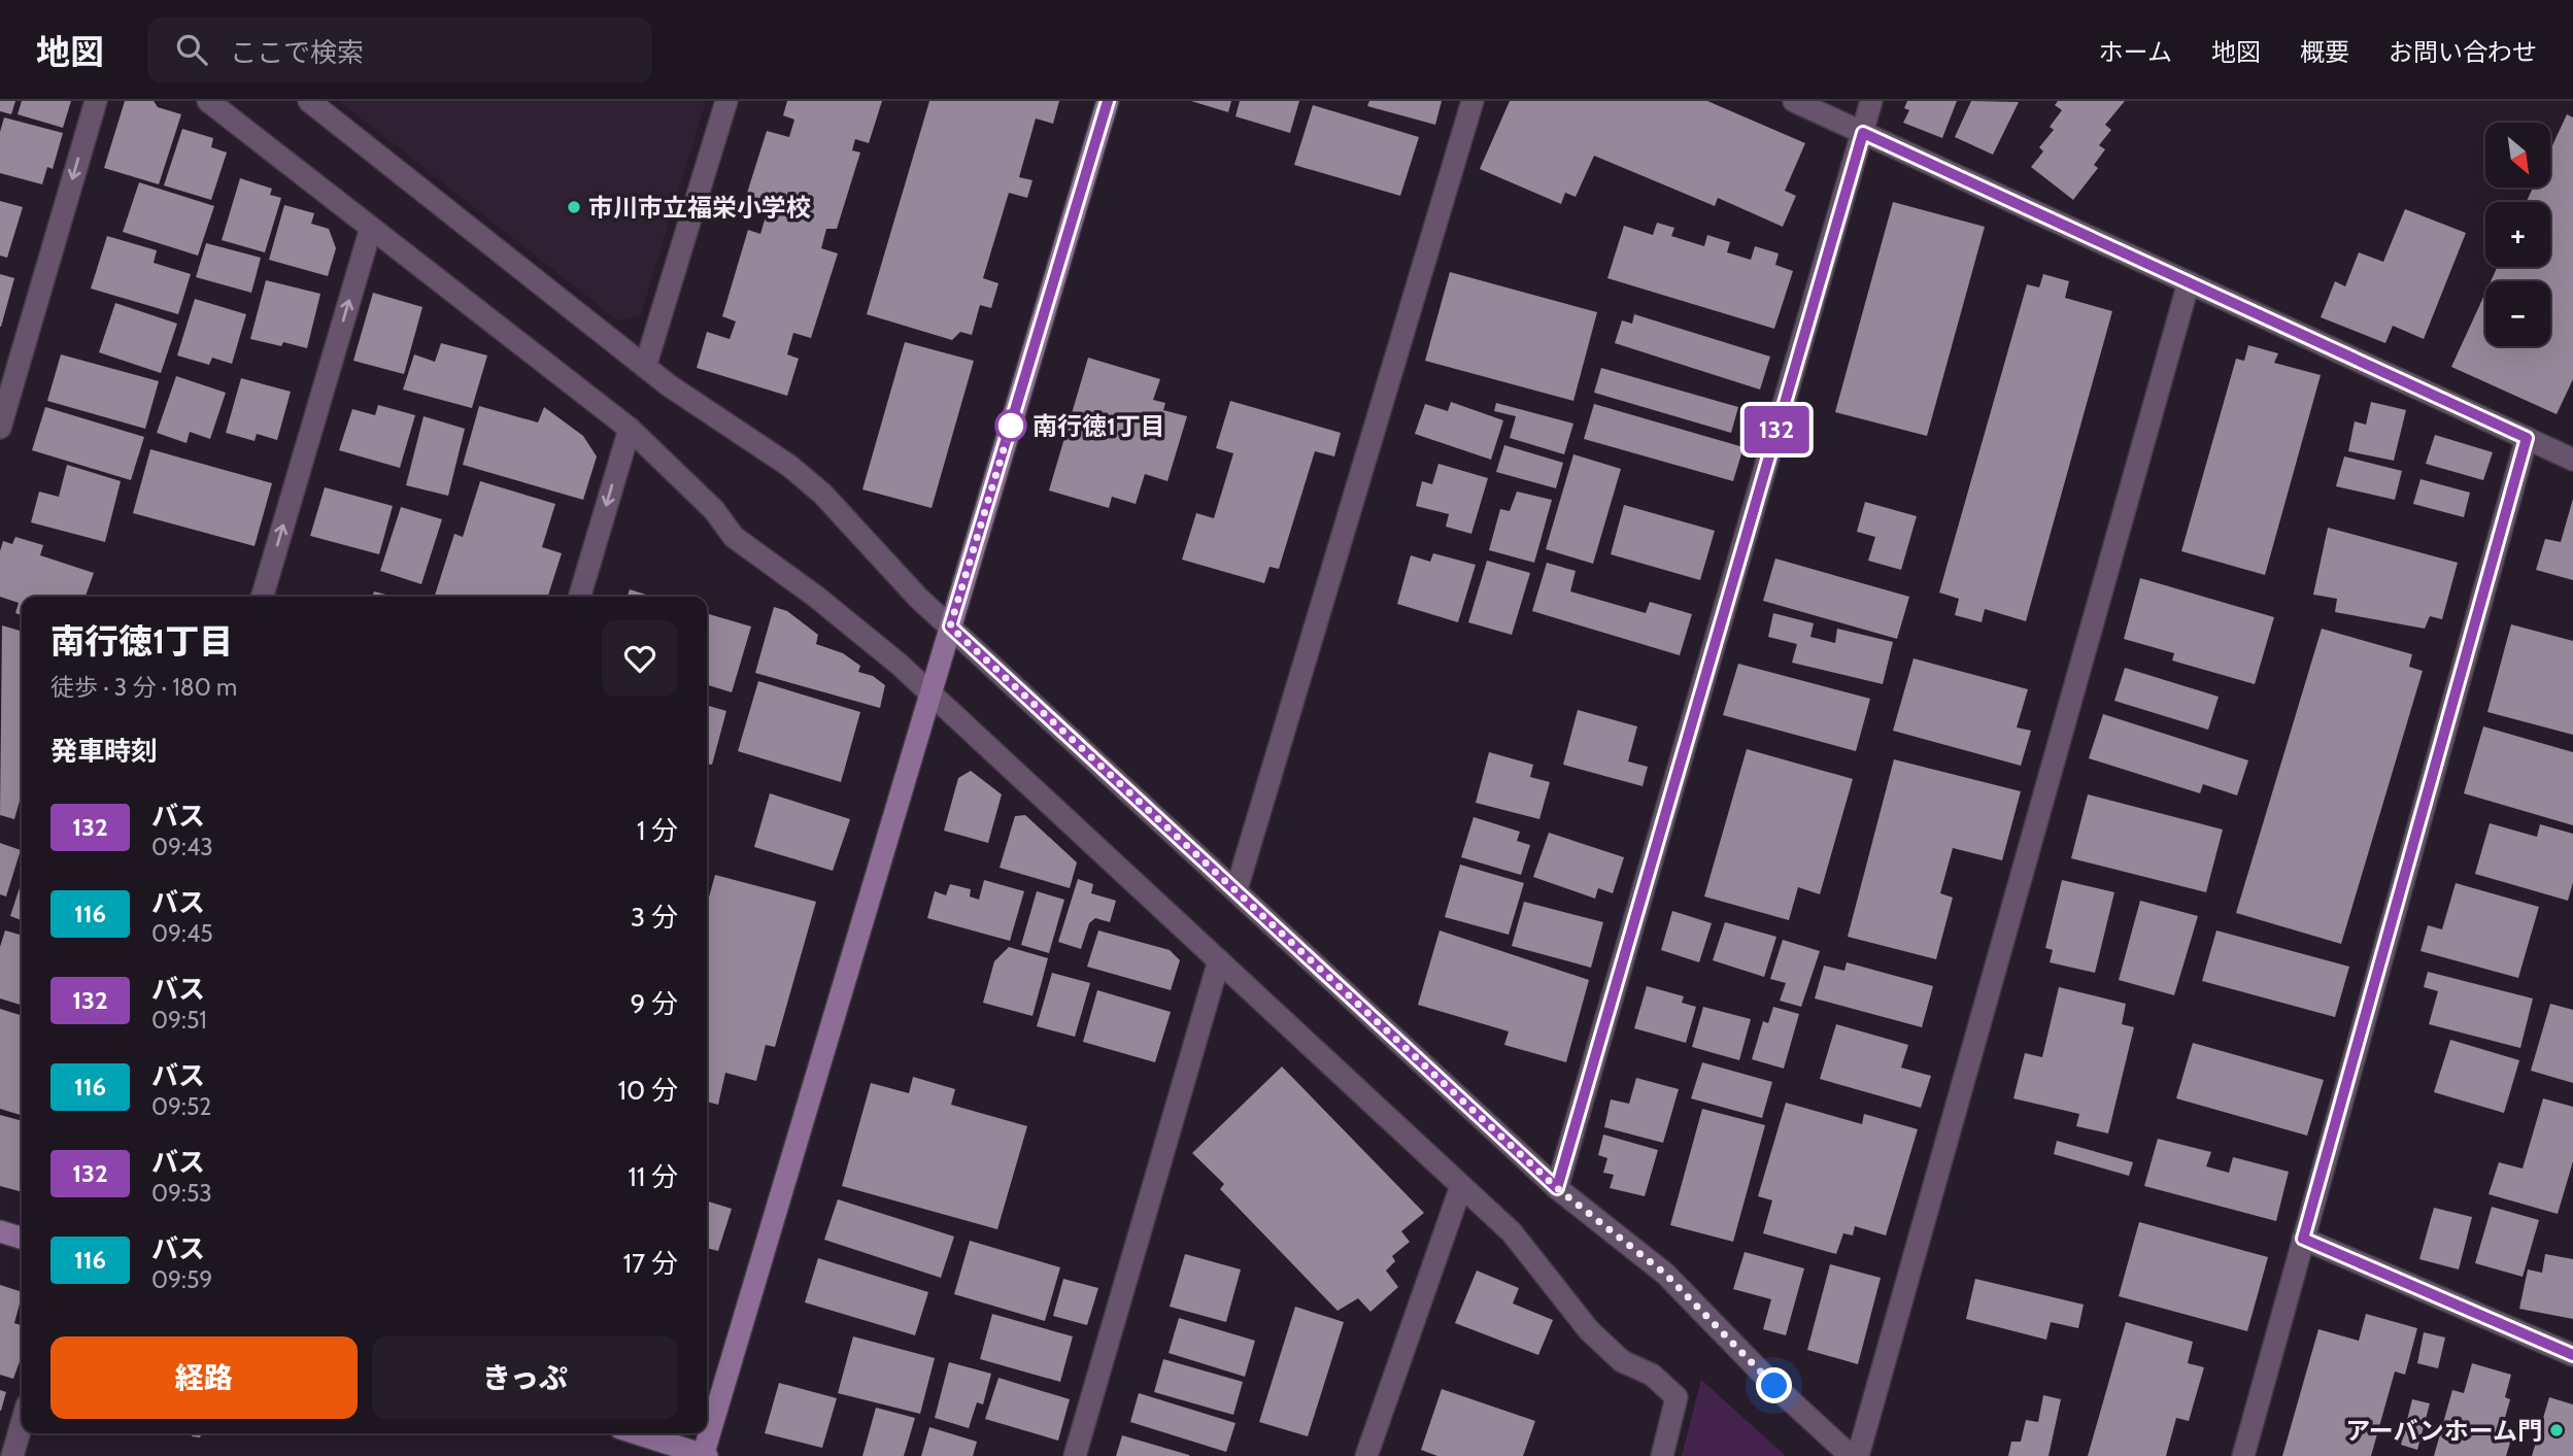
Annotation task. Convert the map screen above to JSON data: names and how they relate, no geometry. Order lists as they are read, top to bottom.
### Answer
{
  "places": ["市川市立福栄小学校", "南行徳1丁目", "アーバンホーム門"],
  "lines": ["bus line 132"],
  "north": "bottom right",
  "page": {
    "header": "地図",
    "search": "ここで検索",
    "nav": [
      "ホーム",
      "地図",
      "概要",
      "お問い合わせ"
    ],
    "on_map": "132",
    "map_buttons": ["+", "−"],
    "heading": [
      ["南行徳1丁目", "徒歩 · 3 分 · 180 m"],
      "発車時刻"
    ],
    "list": [
      {
        "mark": "132",
        "name": "バス",
        "note": "09:43",
        "value": "1 分"
      },
      {
        "mark": "116",
        "name": "バス",
        "note": "09:45",
        "value": "3 分"
      },
      {
        "mark": "132",
        "name": "バス",
        "note": "09:51",
        "value": "9 分"
      },
      {
        "mark": "116",
        "name": "バス",
        "note": "09:52",
        "value": "10 分"
      },
      {
        "mark": "132",
        "name": "バス",
        "note": "09:53",
        "value": "11 分"
      },
      {
        "mark": "116",
        "name": "バス",
        "note": "09:59",
        "value": "17 分"
      }
    ],
    "buttons": ["経路", "きっぷ"]
  }
}
